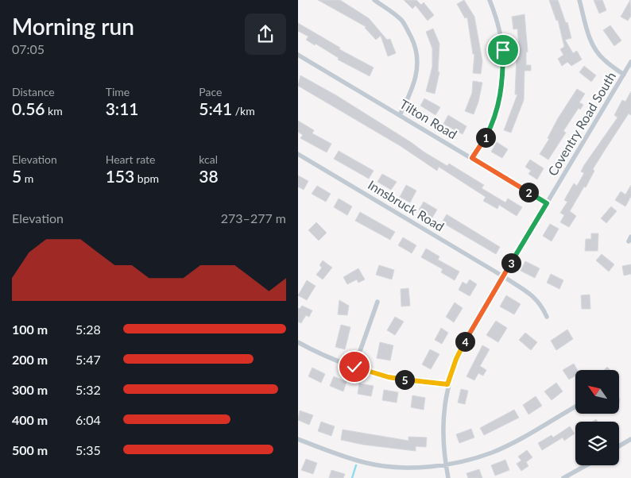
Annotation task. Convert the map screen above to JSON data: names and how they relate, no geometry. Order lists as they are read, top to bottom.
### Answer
{
  "streets": {
    "street": ["Tilton Road", "Coventry Road South", "Innsbruck Road"]
  },
  "crossings": [
    ["Tilton Road", "Coventry Road South"],
    ["Coventry Road South", "Innsbruck Road"]
  ],
  "north": "top left",
  "page": {
    "heading": ["Morning run", "07:05"],
    "stats": [
      ["Distance", "0.56 km"],
      ["Time", "3:11"],
      ["Pace", "5:41 /km"],
      ["Elevation", "5 m"],
      ["Heart rate", "153 bpm"],
      ["kcal", "38"]
    ],
    "pins": [
      "1",
      "2",
      "3",
      "4",
      "5"
    ],
    "chart": ["Elevation", "273–277 m"],
    "list": [
      {
        "name": "100 m",
        "note": "5:28"
      },
      {
        "name": "200 m",
        "note": "5:47"
      },
      {
        "name": "300 m",
        "note": "5:32"
      },
      {
        "name": "400 m",
        "note": "6:04"
      },
      {
        "name": "500 m",
        "note": "5:35"
      }
    ]
  }
}
